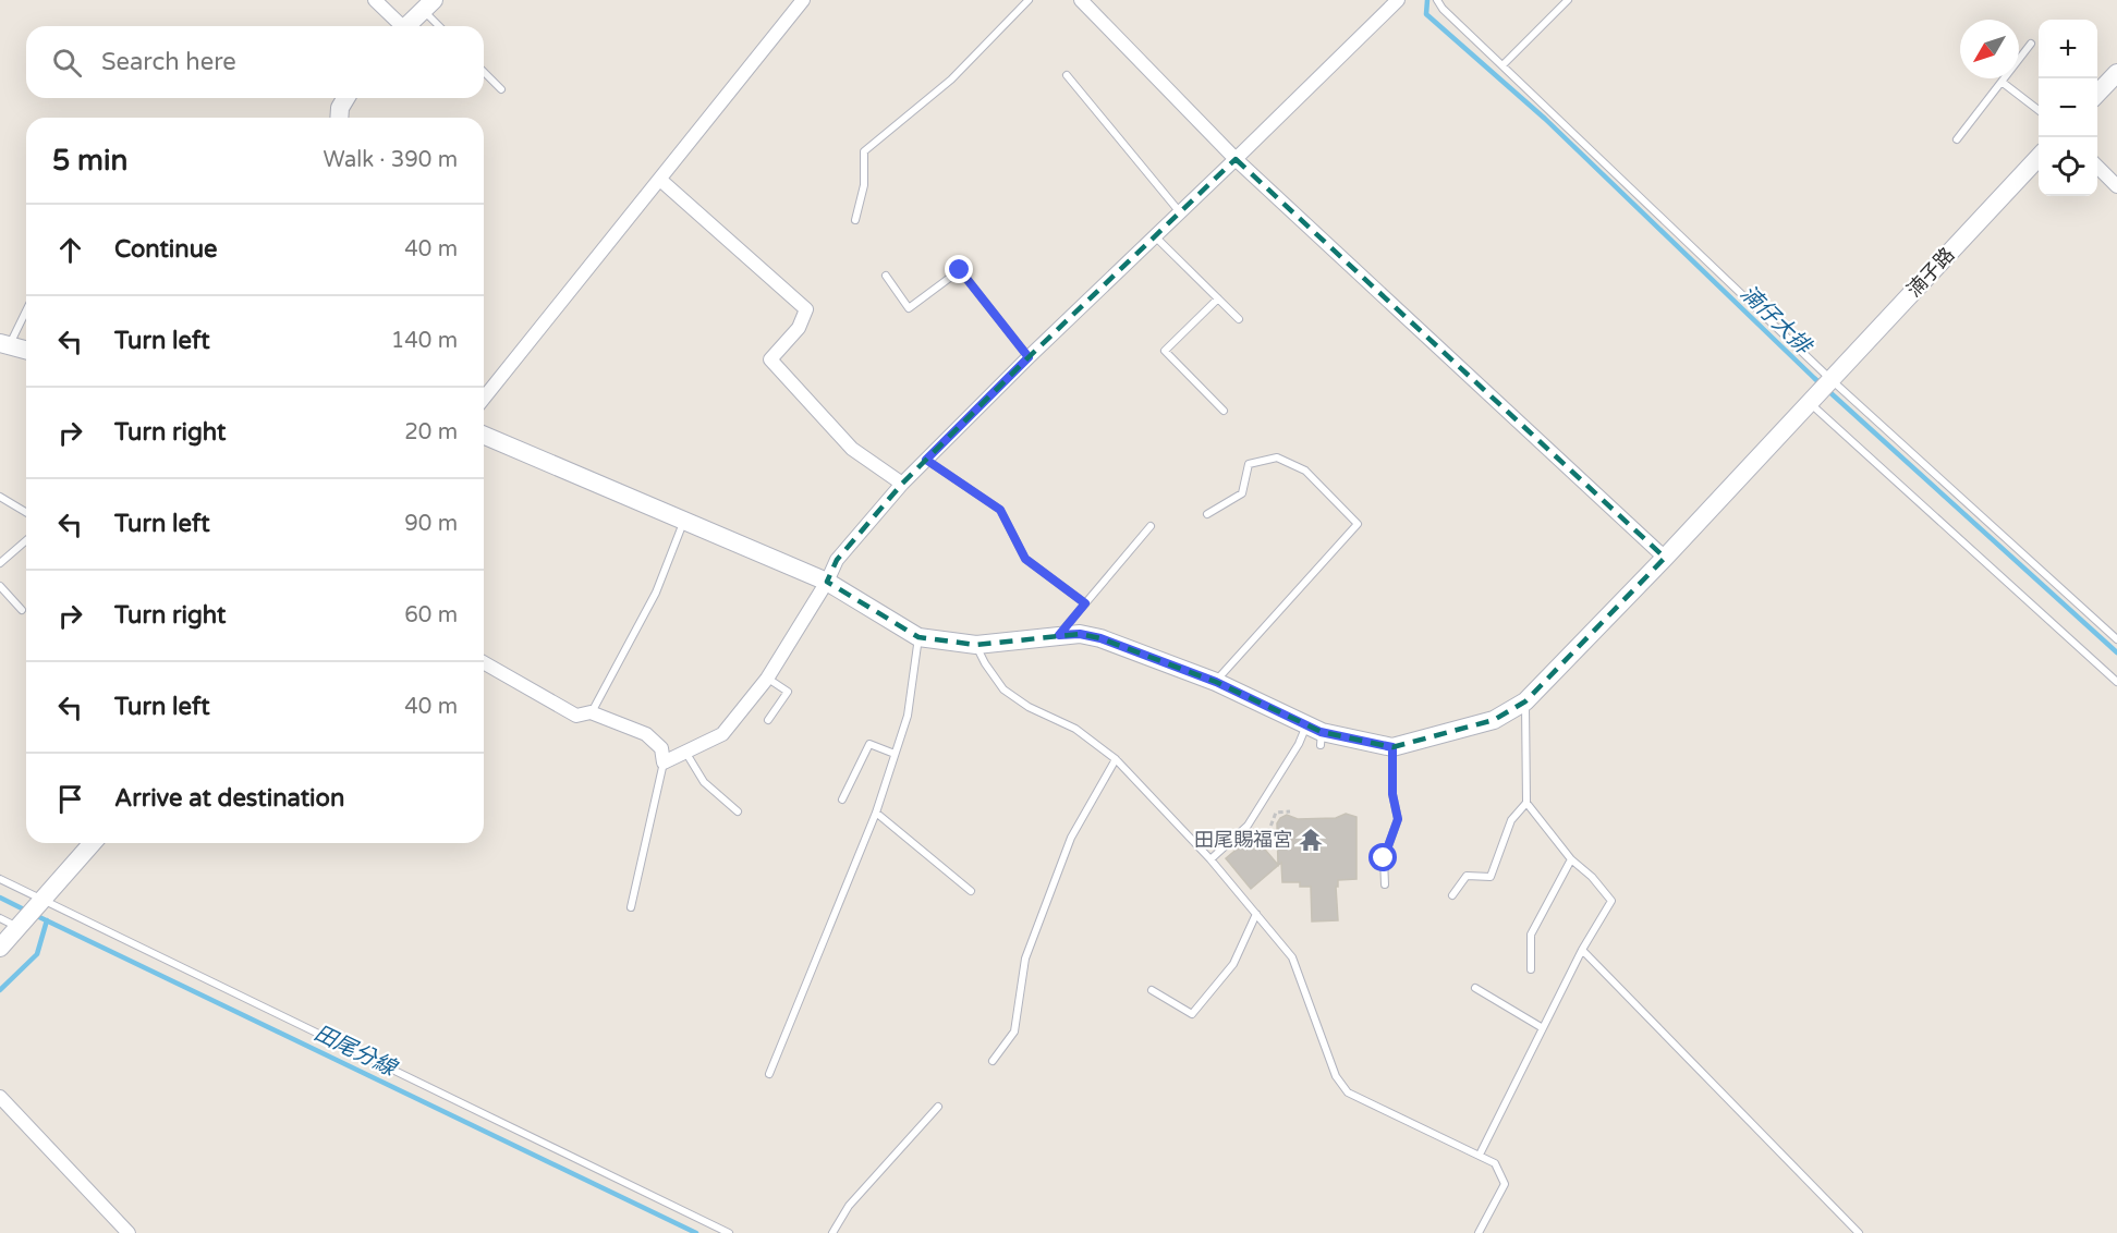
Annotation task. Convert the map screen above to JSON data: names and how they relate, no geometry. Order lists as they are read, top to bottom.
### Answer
{
  "streets": {
    "street": ["湳子路"]
  },
  "water": ["湳仔大排", "田尾分線"],
  "places": {
    "temple": ["田尾賜福宮"]
  },
  "north": "bottom left",
  "page": {
    "map_buttons": ["+", "−"],
    "search": "Search here",
    "heading": ["5 min", "Walk · 390 m"],
    "list": [
      ["Continue", "40 m"],
      ["Turn left", "140 m"],
      ["Turn right", "20 m"],
      ["Turn left", "90 m"],
      ["Turn right", "60 m"],
      ["Turn left", "40 m"],
      "Arrive at destination"
    ]
  }
}
